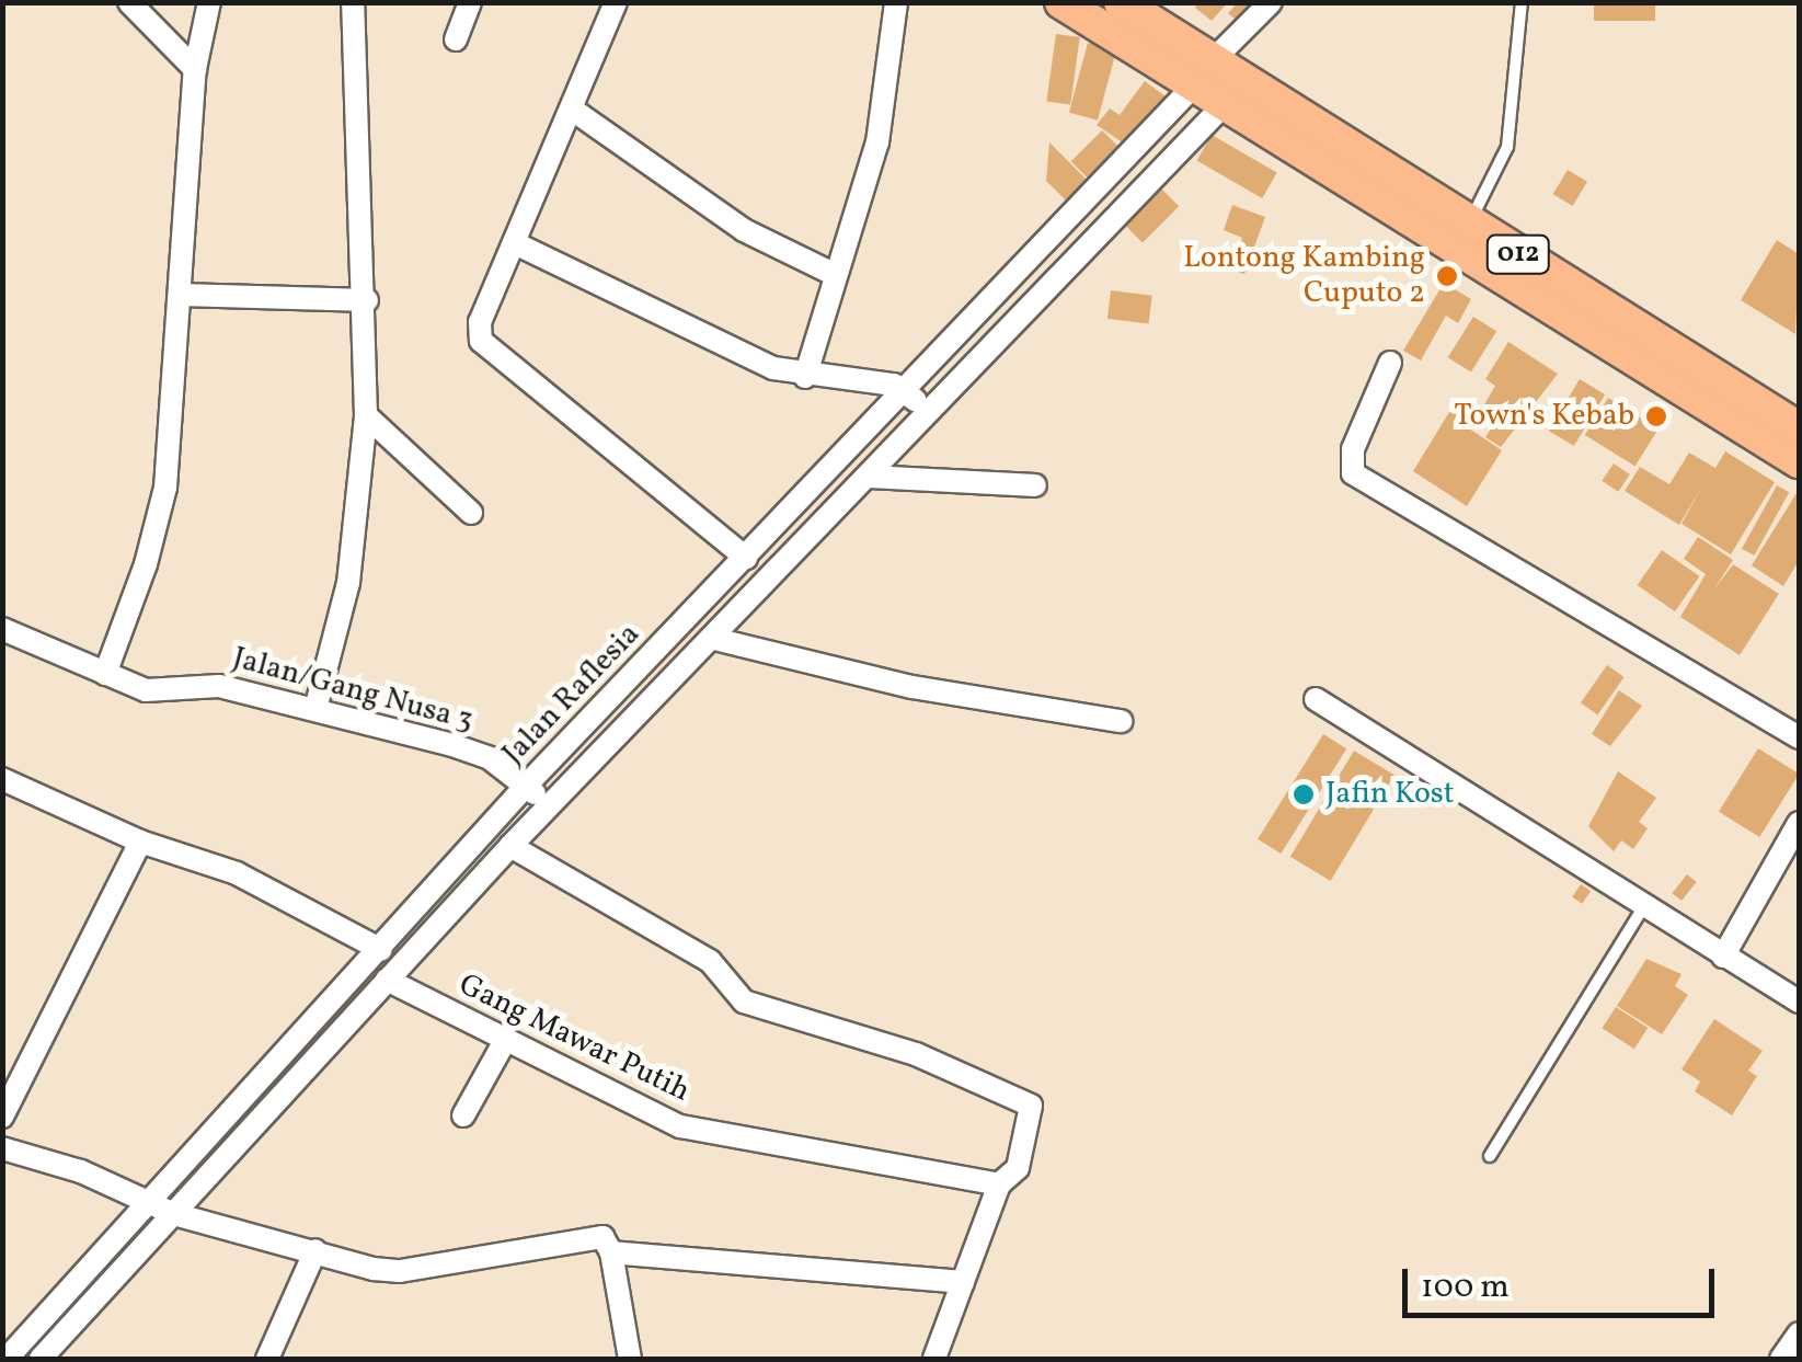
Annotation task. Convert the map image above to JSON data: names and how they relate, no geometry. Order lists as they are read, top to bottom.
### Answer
{
  "streets": {
    "main road": ["012"],
    "street": ["Jalan/Gang Nusa 3", "Jalan Raflesia", "Gang Mawar Putih"]
  },
  "crossings": [
    ["012", "Jalan Raflesia"],
    ["Jalan/Gang Nusa 3", "Jalan Raflesia"],
    ["Jalan Raflesia", "Gang Mawar Putih"]
  ],
  "places": ["Lontong Kambing Cuputo 2", "Town's Kebab", "Jafin Kost"],
  "scale_bar": "100 m"
}
